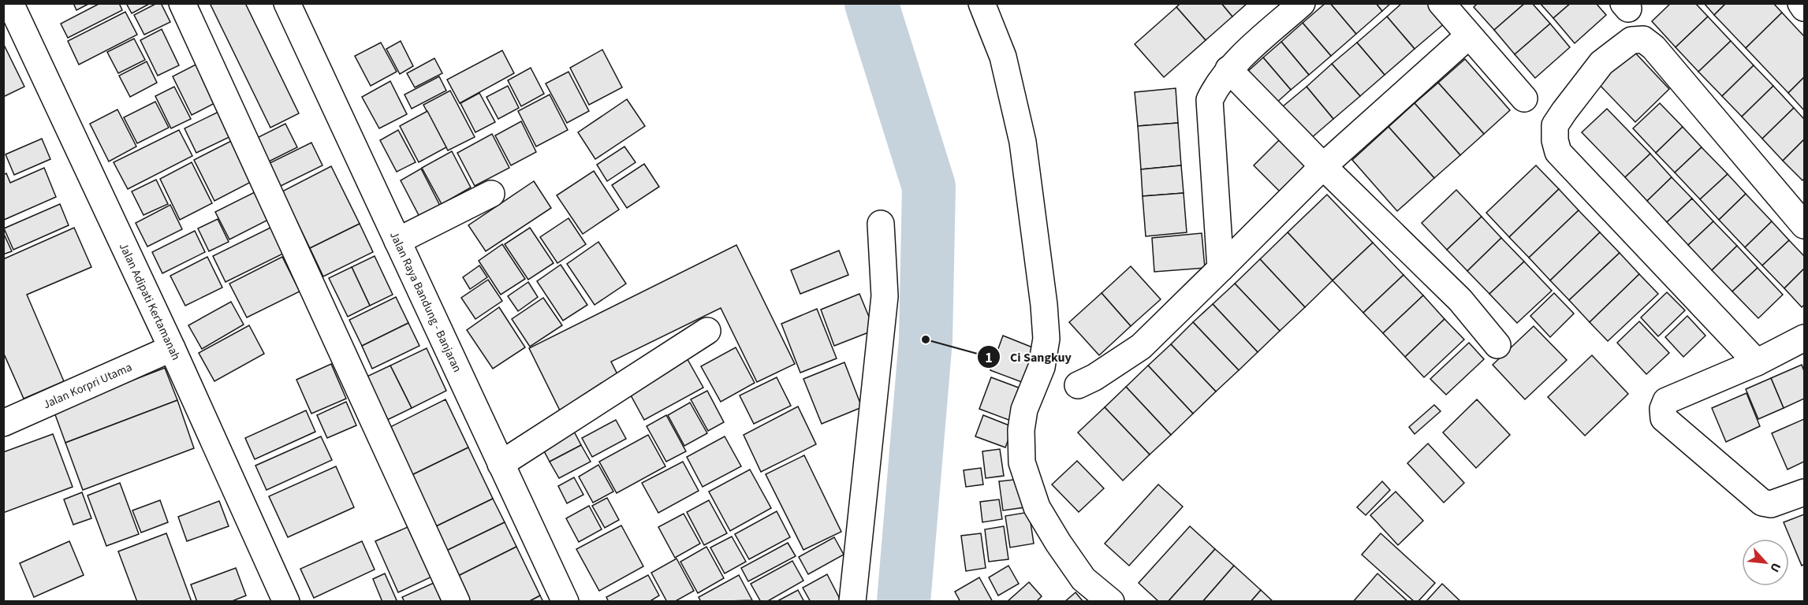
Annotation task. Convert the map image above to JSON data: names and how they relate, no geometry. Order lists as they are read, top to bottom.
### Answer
{
  "streets": {
    "street": ["Jalan Adipati Kertamanah", "Jalan Raya Bandung - Banjaran", "Jalan Korpri Utama"]
  },
  "crossings": [
    ["Jalan Adipati Kertamanah", "Jalan Korpri Utama"]
  ],
  "places": ["Ci Sangkuy"],
  "north": "bottom right"
}
